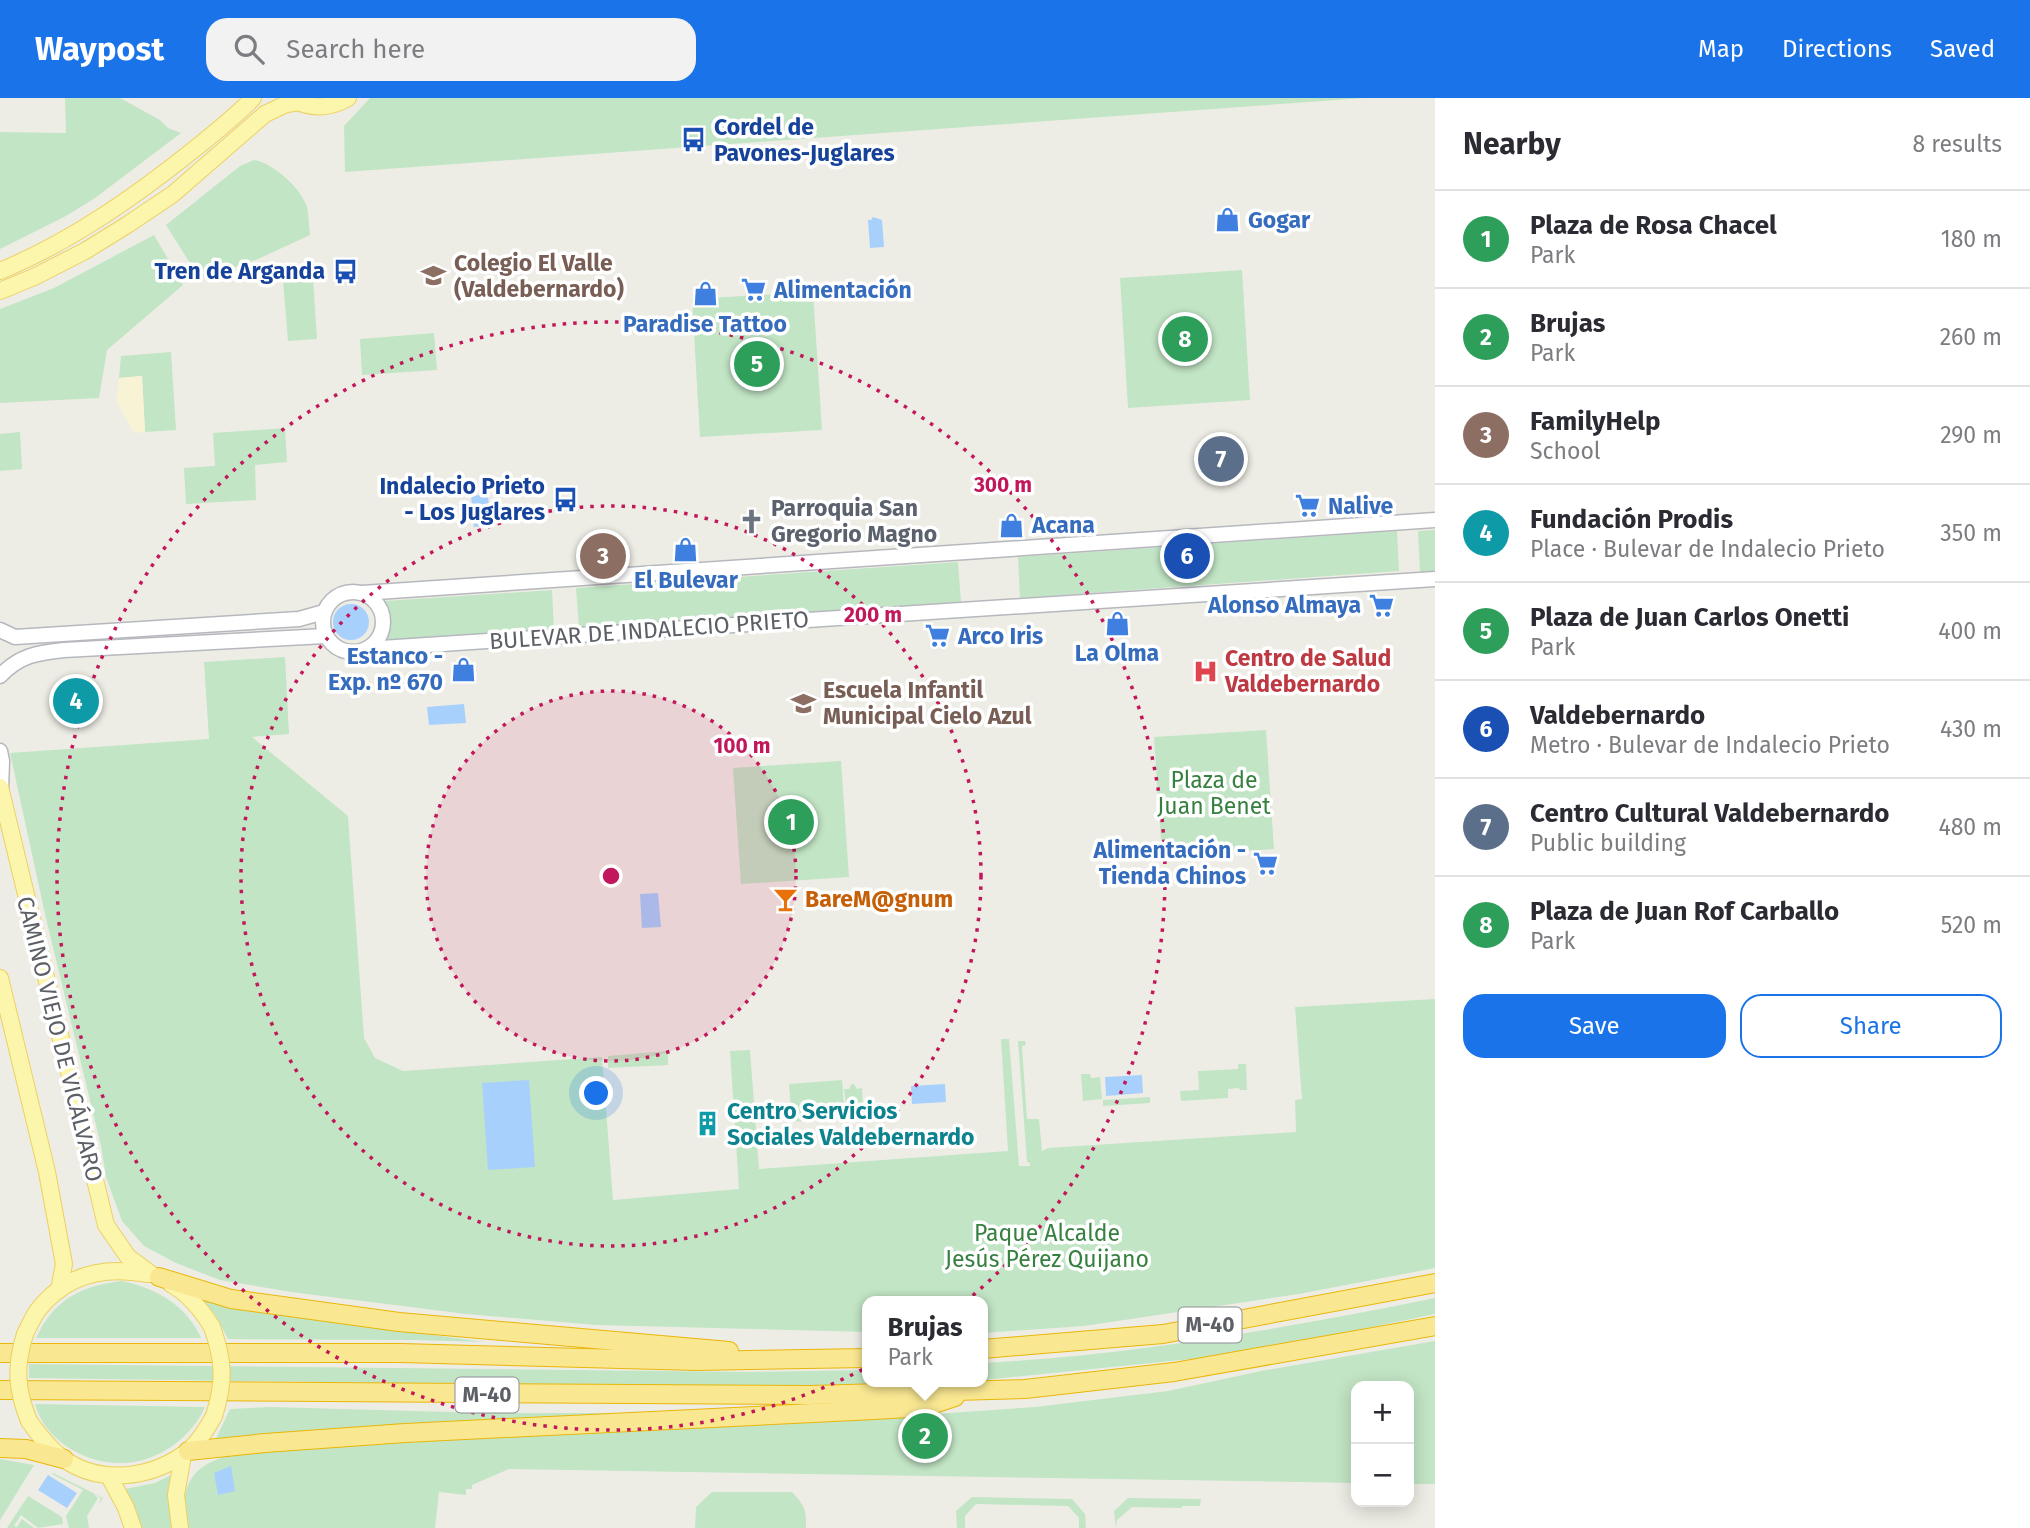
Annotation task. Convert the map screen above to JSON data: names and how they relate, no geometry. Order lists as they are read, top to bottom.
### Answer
{
  "streets": {
    "highway": ["M-40"],
    "main road": ["CAMINO VIEJO DE VICÁLVARO"],
    "street": ["BULEVAR DE INDALECIO PRIETO"]
  },
  "parks": ["Plaza de Juan Benet", "Paque Alcalde Jesús Pérez Quijano"],
  "places": {
    "bus stop": ["Cordel de Pavones-Juglares", "Tren de Arganda", "Indalecio Prieto - Los Juglares"],
    "shop": [
      "Gogar",
      "Paradise Tattoo",
      "Acana",
      "El Bulevar",
      "La Olma",
      "Estanco - Exp. nº 670"
    ],
    "school or university": ["Colegio El Valle (Valdebernardo)", "Escuela Infantil Municipal Cielo Azul"],
    "supermarket": [
      "Alimentación",
      "Nalive",
      "Alonso Almaya",
      "Arco Iris",
      "Alimentación - Tienda Chinos"
    ],
    "church": ["Parroquia San Gregorio Magno"],
    "hospital": ["Centro de Salud Valdebernardo"],
    "bar": ["BareM@gnum"],
    "building": ["Centro Servicios Sociales Valdebernardo"]
  },
  "page": {
    "header": "Waypost",
    "search": "Search here",
    "nav": ["Map", "Directions", "Saved"],
    "heading": ["Nearby", "8 results"],
    "list": [
      {
        "mark": "1",
        "name": "Plaza de Rosa Chacel",
        "note": "Park",
        "value": "180 m"
      },
      {
        "mark": "2",
        "name": "Brujas",
        "note": "Park",
        "value": "260 m"
      },
      {
        "mark": "3",
        "name": "FamilyHelp",
        "note": "School",
        "value": "290 m"
      },
      {
        "mark": "4",
        "name": "Fundación Prodis",
        "note": "Place · Bulevar de Indalecio Prieto",
        "value": "350 m"
      },
      {
        "mark": "5",
        "name": "Plaza de Juan Carlos Onetti",
        "note": "Park",
        "value": "400 m"
      },
      {
        "mark": "6",
        "name": "Valdebernardo",
        "note": "Metro · Bulevar de Indalecio Prieto",
        "value": "430 m"
      },
      {
        "mark": "7",
        "name": "Centro Cultural Valdebernardo",
        "note": "Public building",
        "value": "480 m"
      },
      {
        "mark": "8",
        "name": "Plaza de Juan Rof Carballo",
        "note": "Park",
        "value": "520 m"
      }
    ],
    "pins": [
      "8",
      "5",
      "7",
      "3",
      "6",
      "4",
      "1",
      "2"
    ],
    "buttons": ["Save", "Share"],
    "popup": ["Brujas", "Park"],
    "map_buttons": ["+", "−"]
  },
  "rings": ["300 m", "200 m", "100 m"]
}
